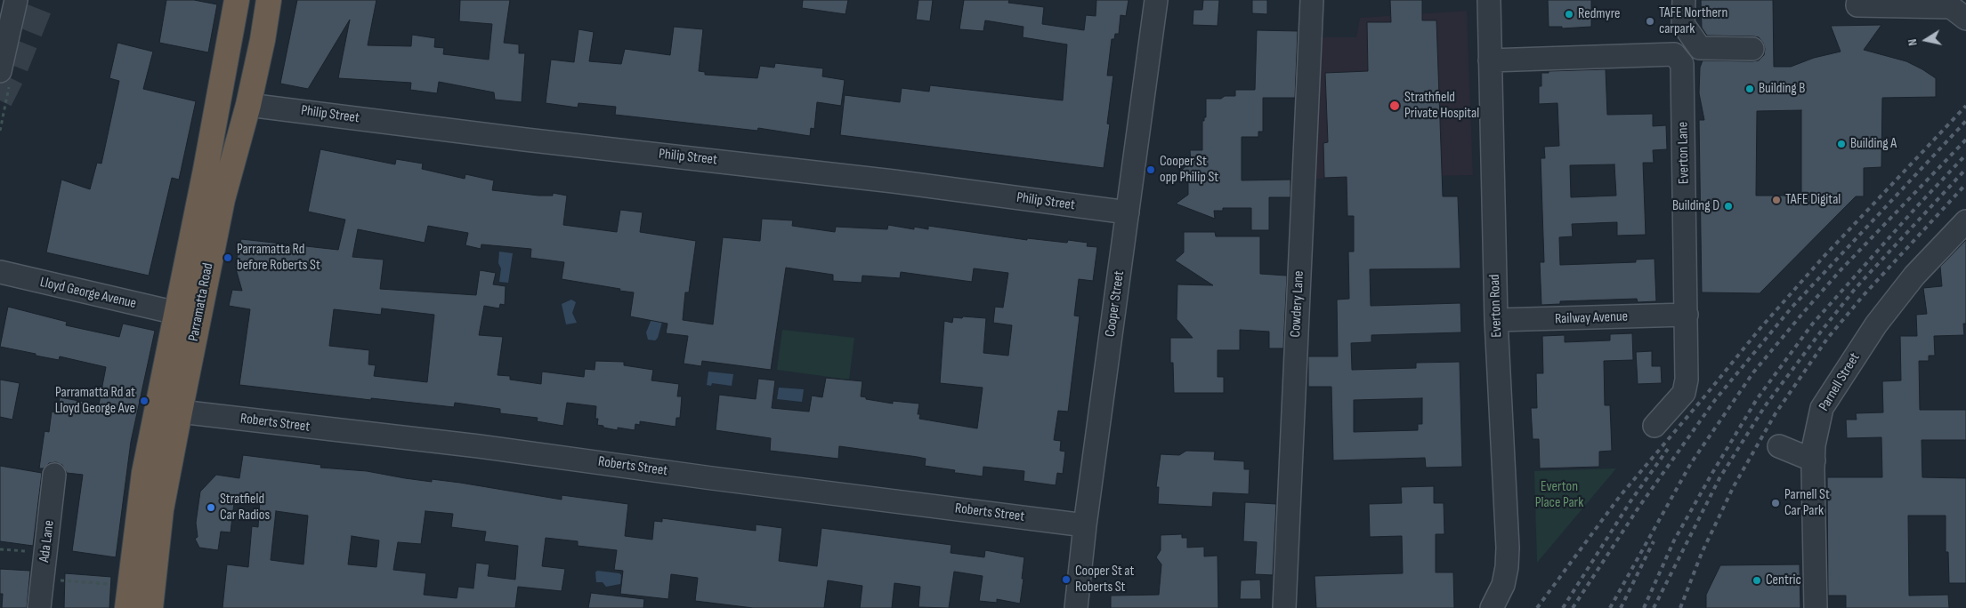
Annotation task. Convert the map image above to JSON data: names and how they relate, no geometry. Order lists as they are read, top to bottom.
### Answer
{
  "streets": {
    "highway": ["Parramatta Road"],
    "street": [
      "Philip Street",
      "Everton Lane",
      "Lloyd George Avenue",
      "Cooper Street",
      "Cowdery Lane",
      "Everton Road",
      "Railway Avenue",
      "Parnell Street",
      "Roberts Street",
      "Ada Lane"
    ]
  },
  "crossings": [
    ["Philip Street", "Parramatta Road"],
    ["Philip Street", "Cooper Street"],
    ["Everton Lane", "Railway Avenue"],
    ["Lloyd George Avenue", "Parramatta Road"],
    ["Parramatta Road", "Roberts Street"],
    ["Cooper Street", "Roberts Street"],
    ["Everton Road", "Railway Avenue"]
  ],
  "parks": ["Everton Place Park"],
  "places": [
    "Redmyre",
    "TAFE Northern carpark",
    "Building B",
    "Strathfield Private Hospital",
    "Building A",
    "Cooper St opp Philip St",
    "TAFE Digital",
    "Building D",
    "Parramatta Rd before Roberts St",
    "Parramatta Rd at Lloyd George Ave",
    "Parnell St Car Park",
    "Stratfield Car Radios",
    "Cooper St at Roberts St",
    "Centric"
  ],
  "north": "left"
}
